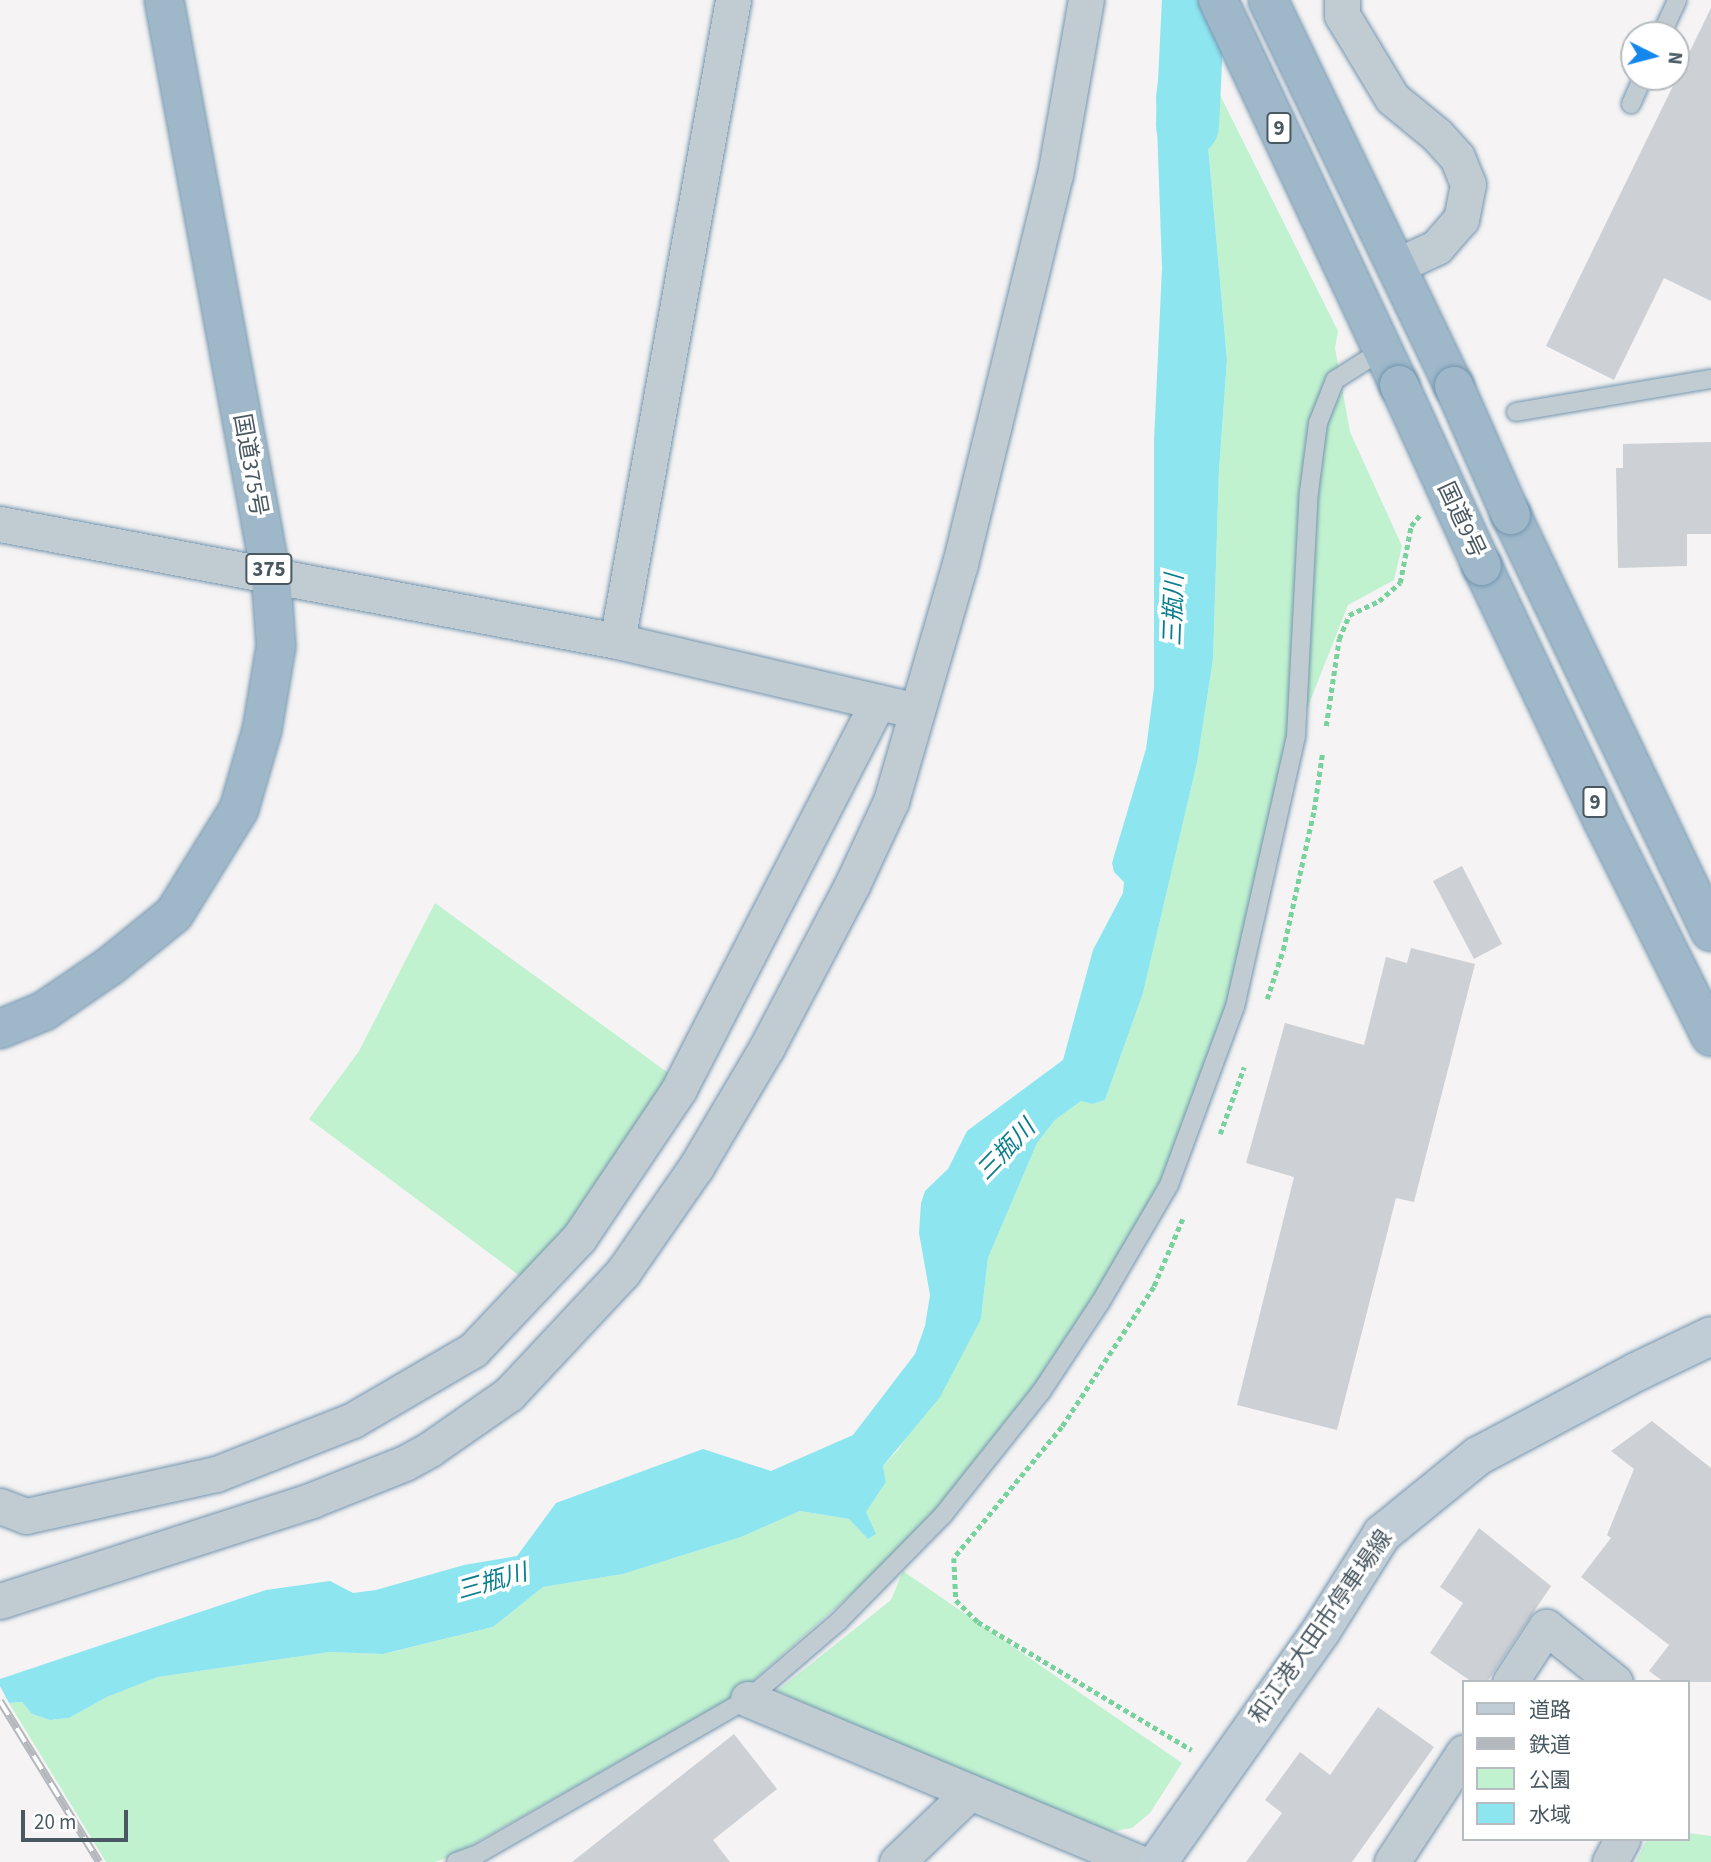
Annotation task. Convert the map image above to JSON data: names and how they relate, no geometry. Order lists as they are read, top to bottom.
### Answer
{
  "streets": {
    "highway": [
      "9",
      "国道375号",
      "国道9号",
      "375"
    ],
    "main road": ["和江港大田市停車場線"]
  },
  "water": ["三瓶川"],
  "legend": [
    "道路",
    "鉄道",
    "公園",
    "水域"
  ],
  "scale_bar": "20 m",
  "north": "right"
}
